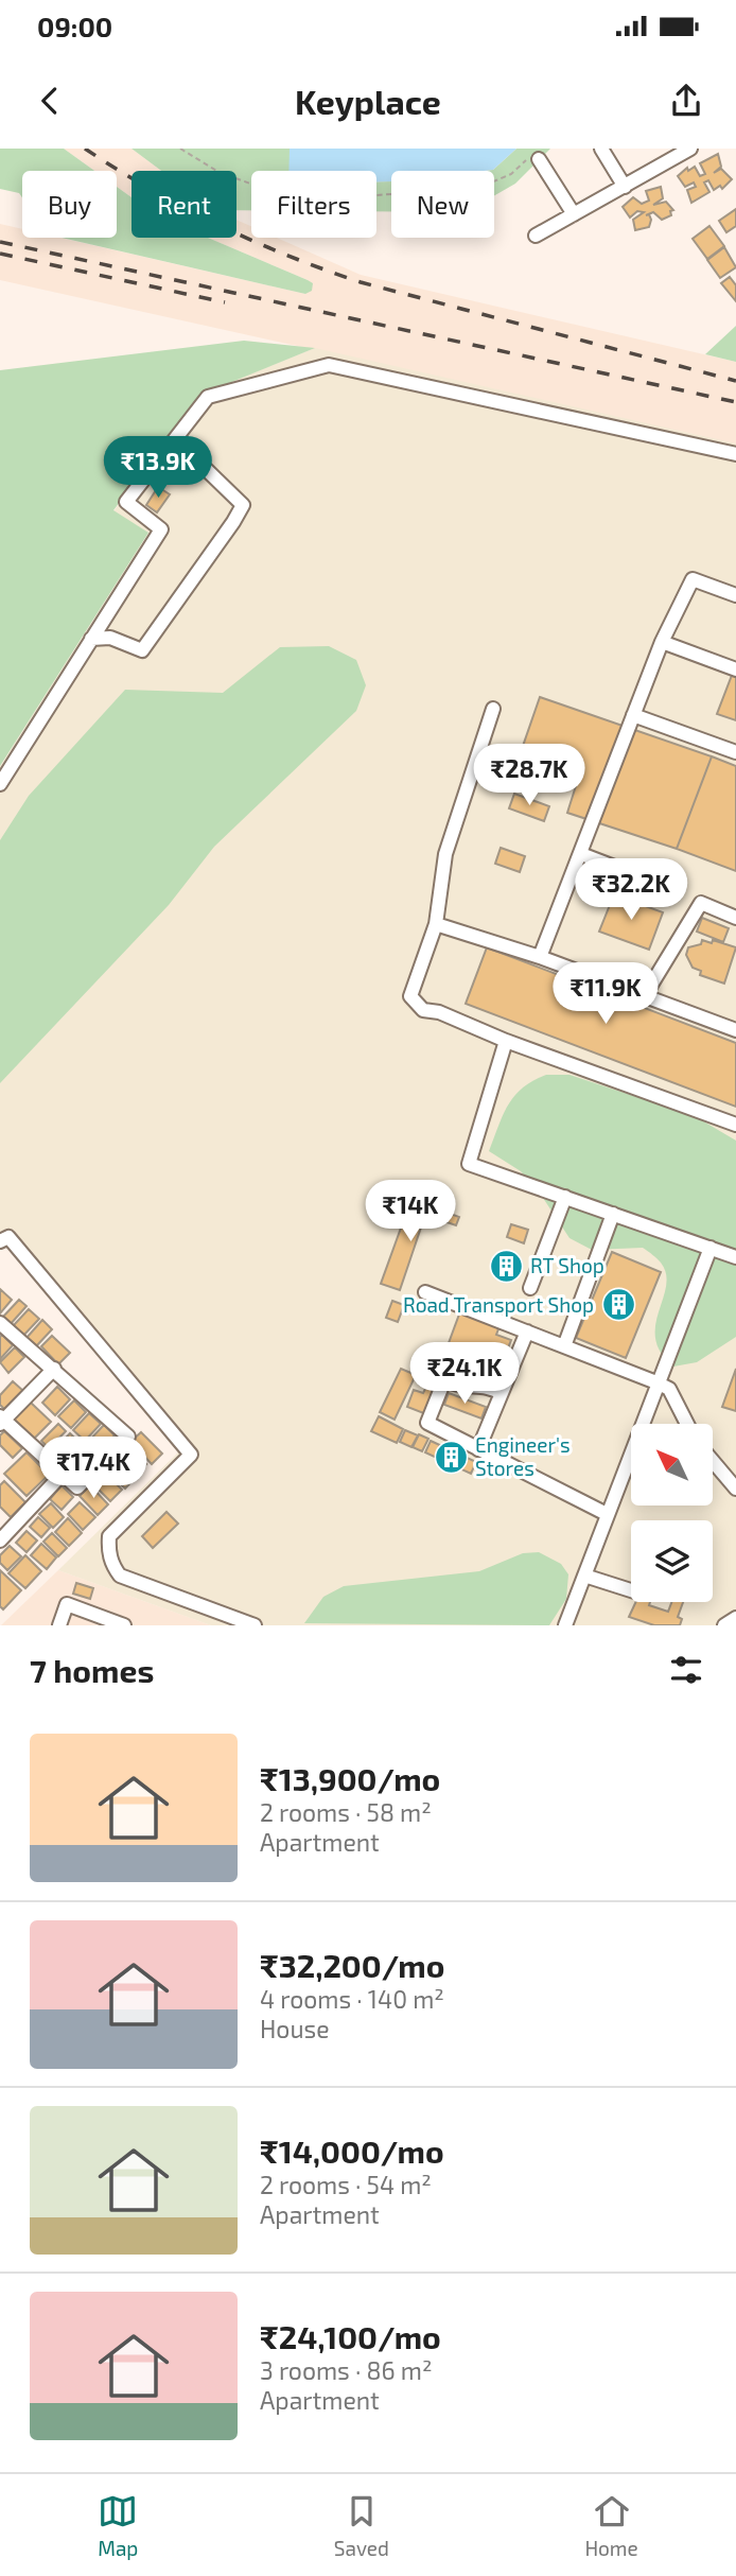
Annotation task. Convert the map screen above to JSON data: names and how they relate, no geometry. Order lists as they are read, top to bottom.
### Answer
{
  "places": {
    "building": ["RT Shop", "Road Transport Shop", "Engineer's Stores"]
  },
  "north": "top left",
  "page": {
    "status": "09:00",
    "header": "Keyplace",
    "chip": [
      "Buy",
      "Rent",
      "Filters",
      "New"
    ],
    "price": [
      "₹13.9K",
      "₹28.7K",
      "₹32.2K",
      "₹11.9K",
      "₹14K",
      "₹24.1K",
      "₹17.4K"
    ],
    "heading": "7 homes",
    "list": [
      {
        "name": "₹13,900/mo",
        "note": "2 rooms · 58 m² · Apartment"
      },
      {
        "name": "₹32,200/mo",
        "note": "4 rooms · 140 m² · House"
      },
      {
        "name": "₹14,000/mo",
        "note": "2 rooms · 54 m² · Apartment"
      },
      {
        "name": "₹24,100/mo",
        "note": "3 rooms · 86 m² · Apartment"
      }
    ],
    "tabs": ["Map", "Saved", "Home"]
  }
}
